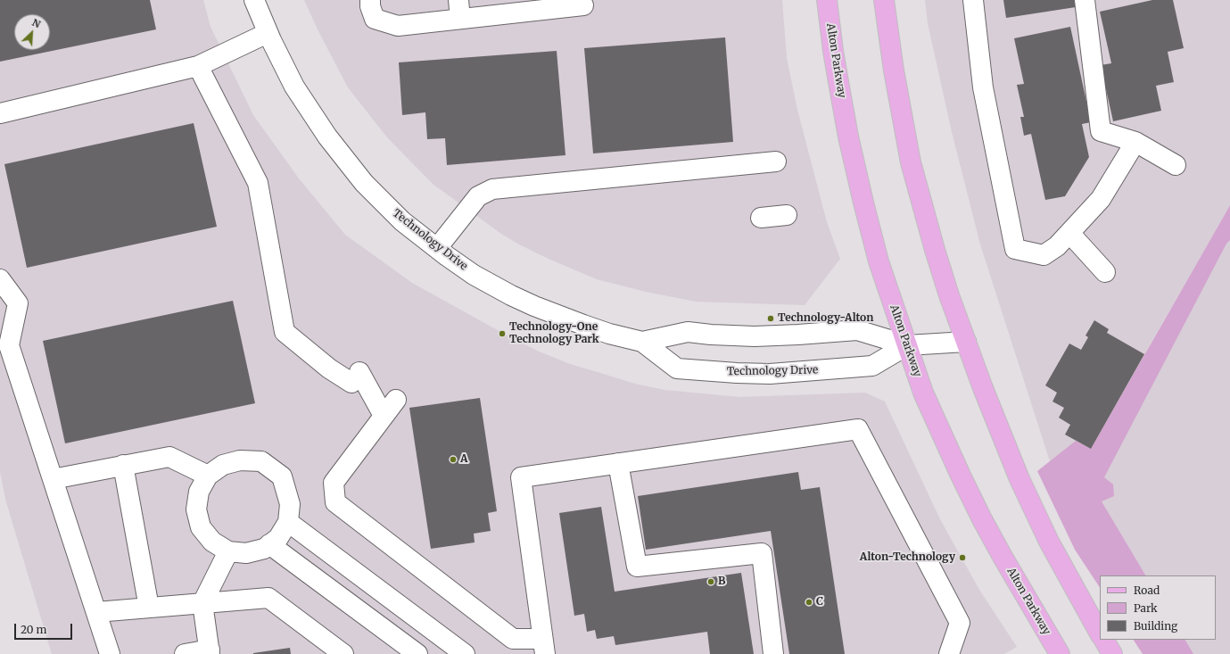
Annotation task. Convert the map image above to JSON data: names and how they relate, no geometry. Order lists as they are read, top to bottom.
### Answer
{
  "streets": {
    "main road": ["Alton Parkway"],
    "street": ["Technology Drive"]
  },
  "crossings": [
    ["Alton Parkway", "Technology Drive"]
  ],
  "places": [
    "Technology-Alton",
    "Technology-One Technology Park",
    "A",
    "Alton-Technology",
    "B",
    "C"
  ],
  "legend": ["Road", "Park", "Building"],
  "scale_bar": "20 m",
  "north": "top right"
}
